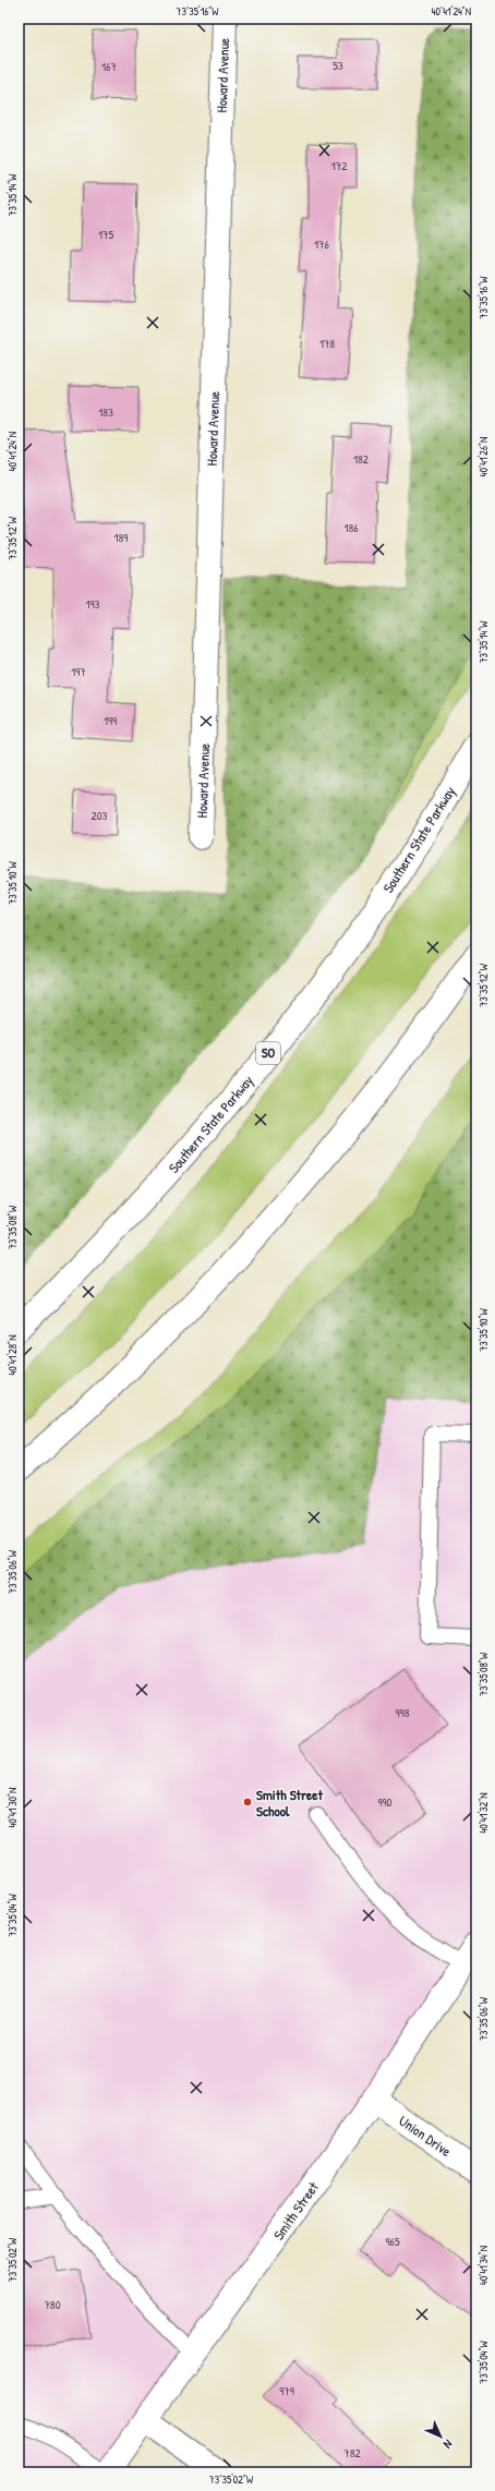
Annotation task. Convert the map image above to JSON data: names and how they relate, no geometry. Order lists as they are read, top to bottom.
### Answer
{
  "streets": {
    "main road": [
      "Howard Avenue",
      "Southern State Parkway",
      "SO",
      "Union Drive",
      "Smith Street"
    ]
  },
  "crossings": [
    ["Union Drive", "Smith Street"]
  ],
  "places": ["Smith Street School"],
  "house_numbers": [
    "53",
    "167",
    "172",
    "175",
    "176",
    "178",
    "183",
    "182",
    "186",
    "189",
    "193",
    "197",
    "199",
    "203",
    "998",
    "990",
    "965",
    "780",
    "979",
    "782"
  ],
  "north": "bottom right",
  "coordinates": [
    "73°35'16\"W",
    "40°41'24\"N",
    "73°35'14\"W",
    "40°41'26\"N",
    "73°35'12\"W",
    "73°35'10\"W",
    "73°35'08\"W",
    "40°41'28\"N",
    "73°35'06\"W",
    "40°41'30\"N",
    "40°41'32\"N",
    "73°35'04\"W",
    "73°35'02\"W",
    "40°41'34\"N"
  ]
}
